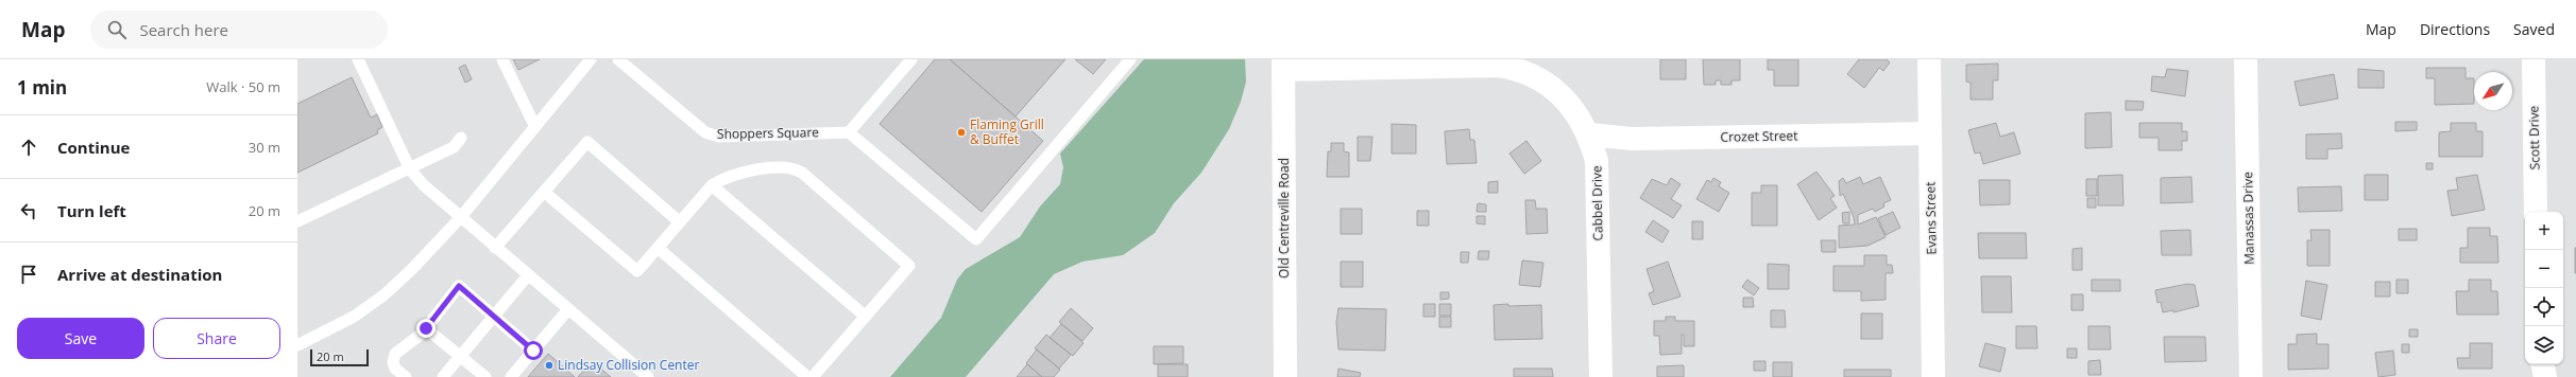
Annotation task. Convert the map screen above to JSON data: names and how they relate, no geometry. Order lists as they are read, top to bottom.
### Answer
{
  "streets": {
    "street": [
      "Crozet Street",
      "Scott Drive",
      "Cabbel Drive",
      "Old Centreville Road",
      "Evans Street",
      "Manassas Drive"
    ],
    "lane": ["Shoppers Square"]
  },
  "crossings": [
    ["Crozet Street", "Cabbel Drive"],
    ["Crozet Street", "Evans Street"],
    ["Cabbel Drive", "Old Centreville Road"]
  ],
  "places": ["Flaming Grill & Buffet", "Lindsay Collision Center"],
  "scale_bar": "20 m",
  "north": "bottom left",
  "page": {
    "header": "Map",
    "search": "Search here",
    "nav": ["Map", "Directions", "Saved"],
    "heading": ["1 min", "Walk · 50 m"],
    "list": [
      ["Continue", "30 m"],
      ["Turn left", "20 m"],
      "Arrive at destination"
    ],
    "map_buttons": ["+", "−"],
    "buttons": ["Save", "Share"],
    "scale": "20 m"
  }
}
